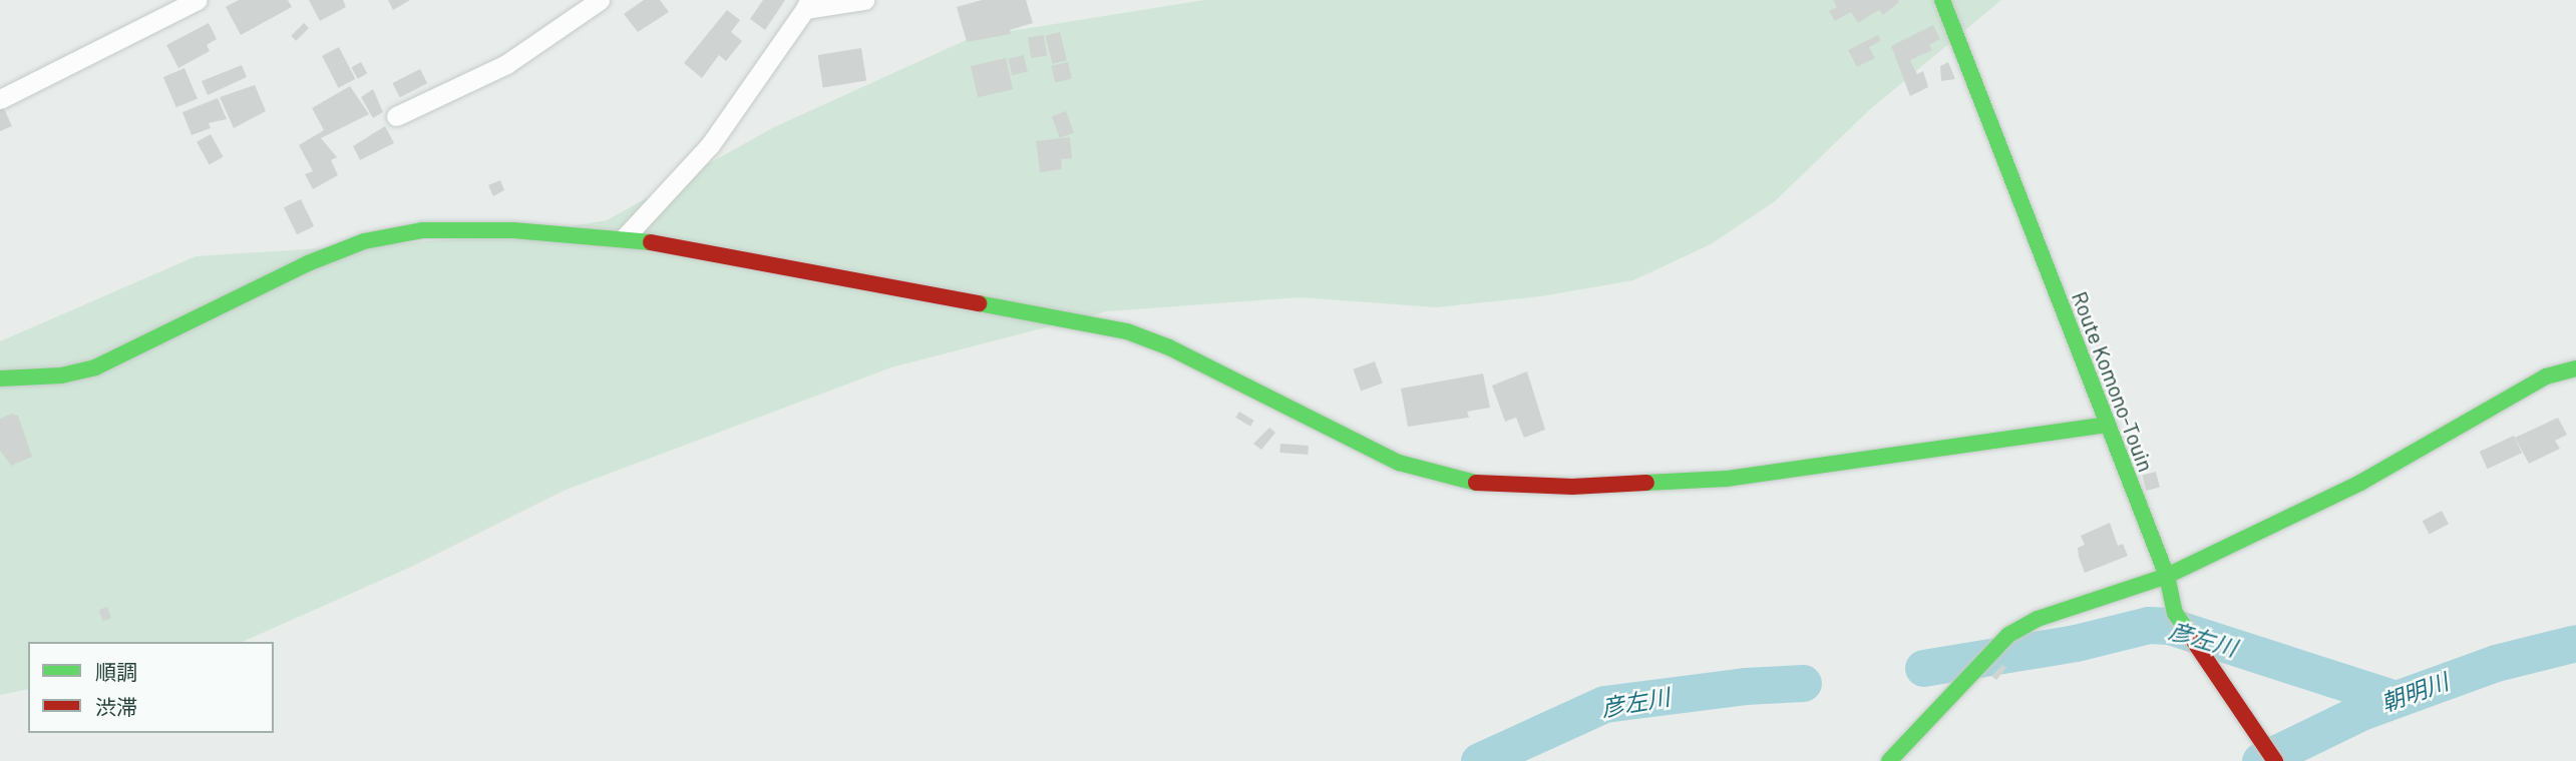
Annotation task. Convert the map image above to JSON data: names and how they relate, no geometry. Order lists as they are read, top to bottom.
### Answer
{
  "streets": {
    "street": ["Route Komono-Touin"]
  },
  "water": ["彦左川", "朝明川"],
  "legend": ["順調", "渋滞"]
}
